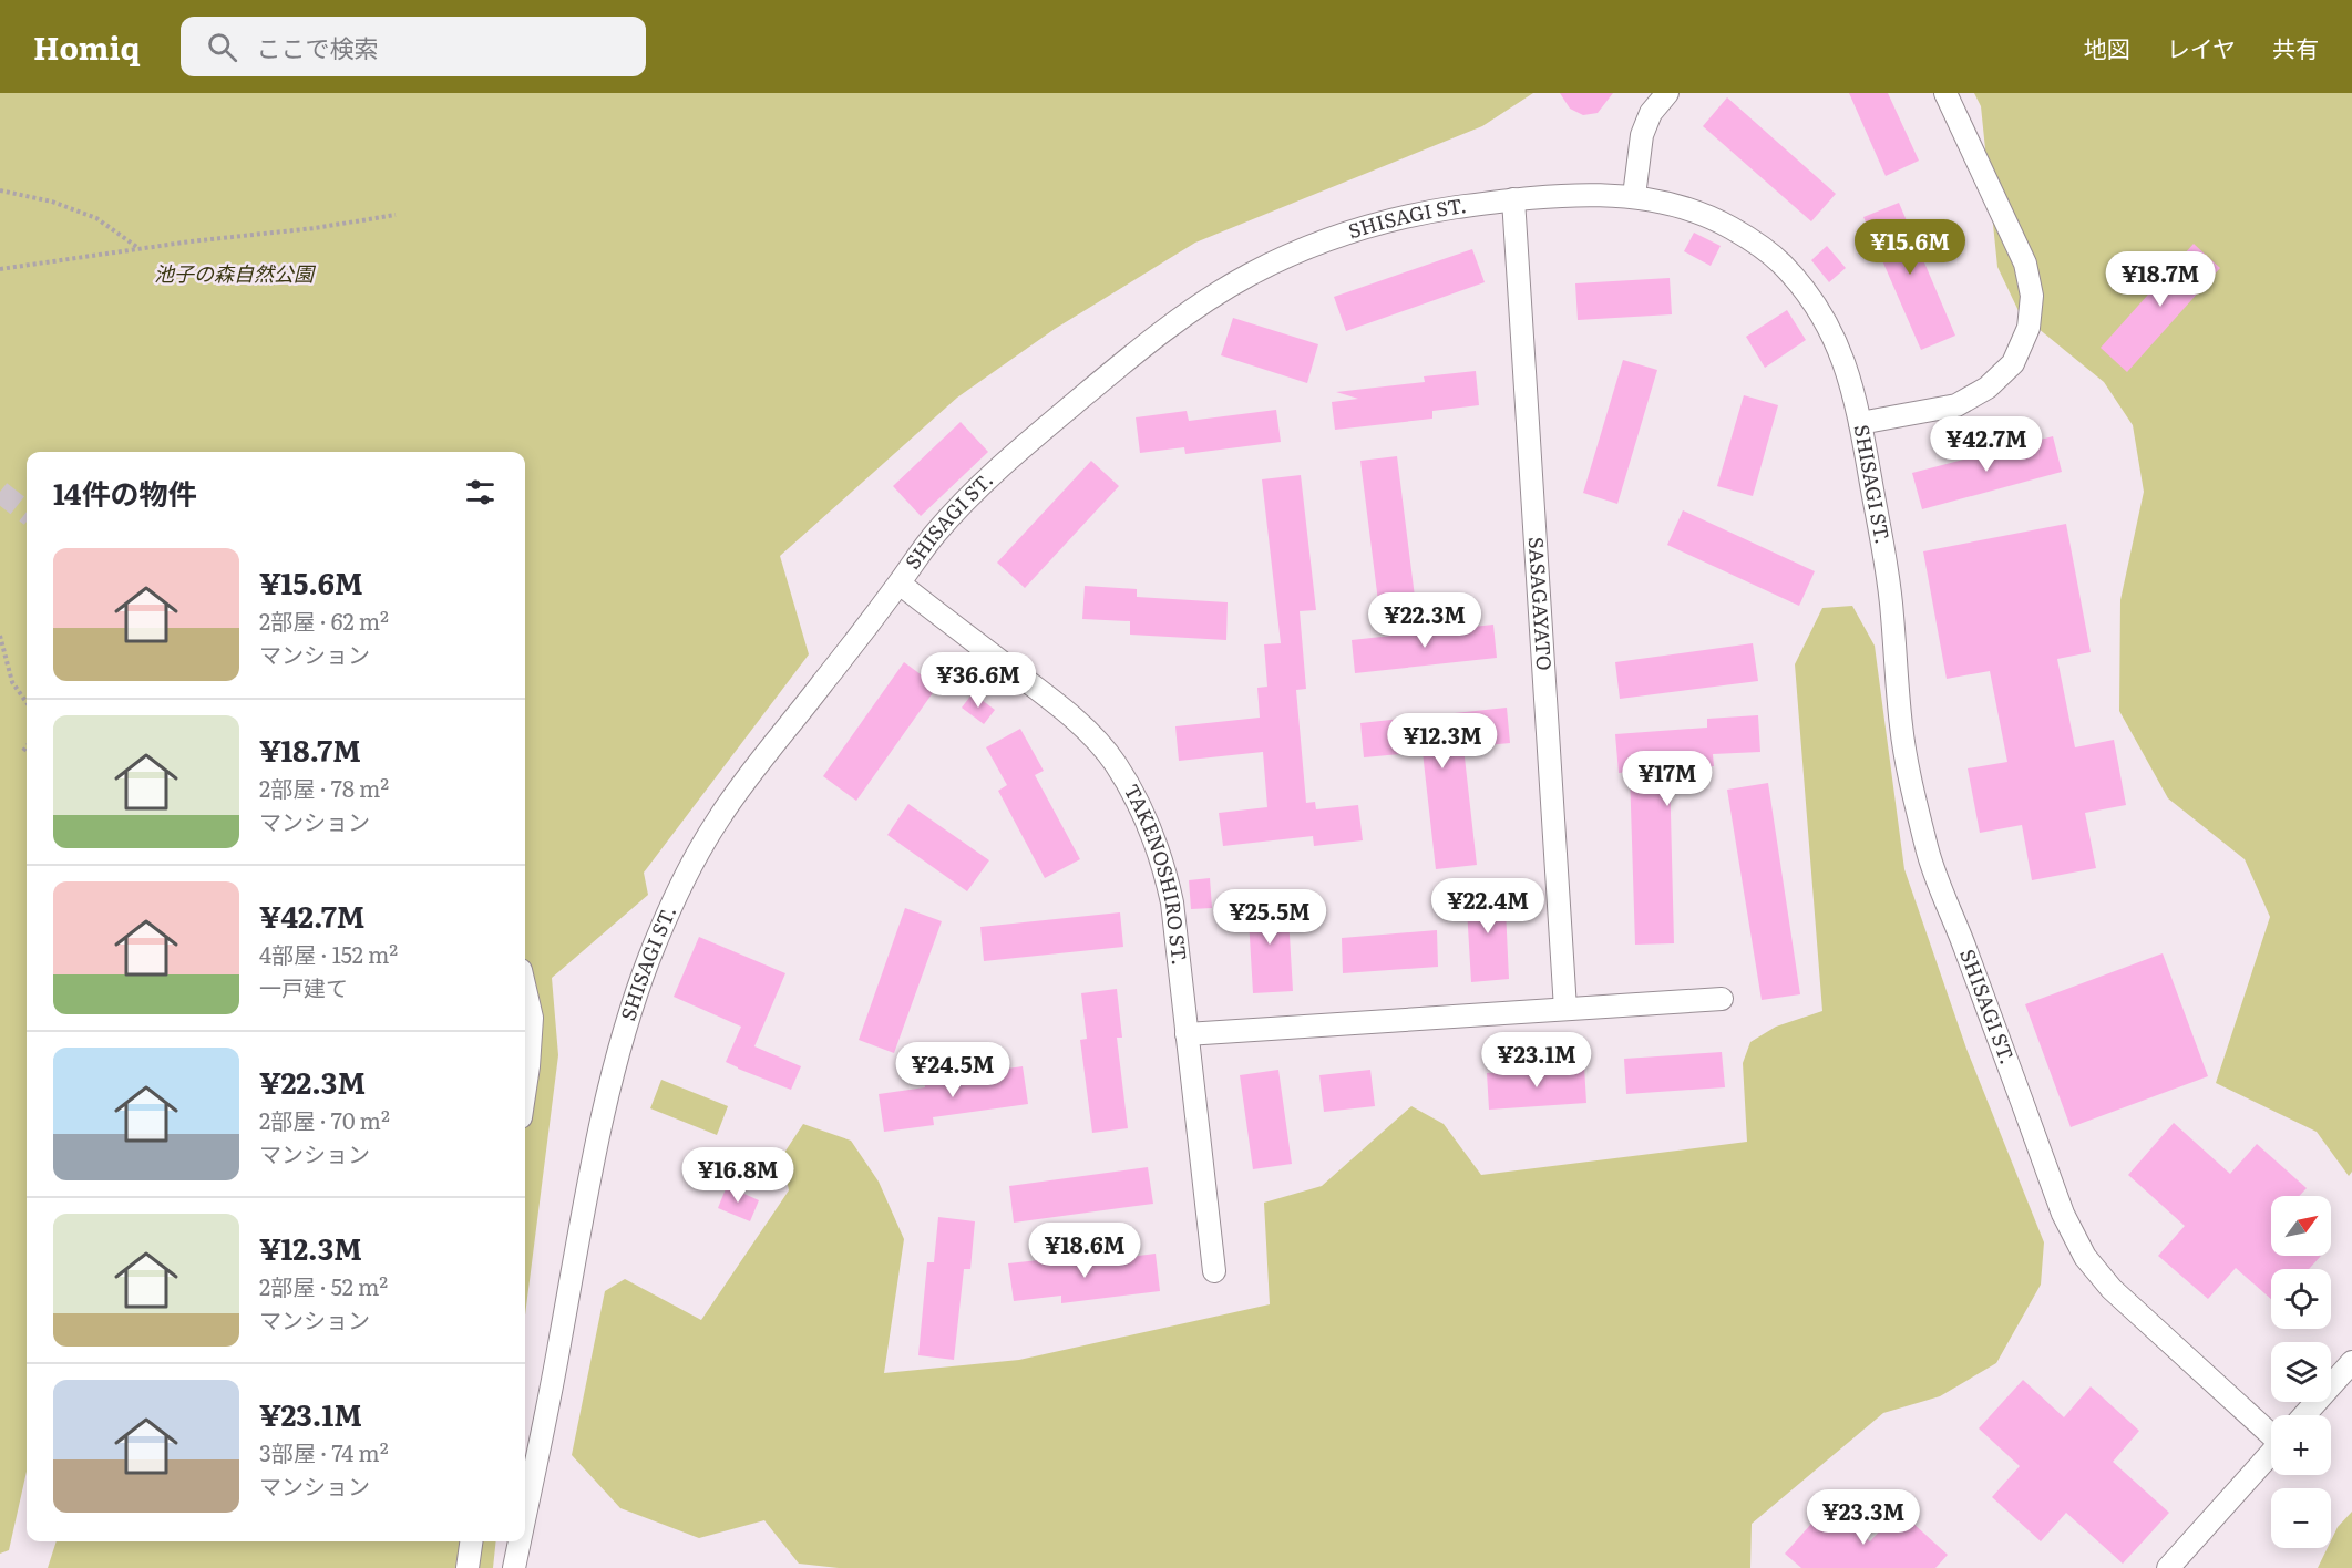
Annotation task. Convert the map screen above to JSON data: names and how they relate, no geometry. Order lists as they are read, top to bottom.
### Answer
{
  "streets": {
    "lane": ["SHISAGI ST.", "SASAGAYATO", "TAKENOSHIRO ST."]
  },
  "crossings": [
    ["SHISAGI ST.", "SASAGAYATO"],
    ["SHISAGI ST.", "TAKENOSHIRO ST."]
  ],
  "parks": ["池子の森自然公園"],
  "north": "top right",
  "page": {
    "header": "Homiq",
    "search": "ここで検索",
    "nav": ["地図", "レイヤ", "共有"],
    "price": [
      "¥15.6M",
      "¥18.7M",
      "¥42.7M",
      "¥22.3M",
      "¥36.6M",
      "¥12.3M",
      "¥17M",
      "¥22.4M",
      "¥25.5M",
      "¥23.1M",
      "¥24.5M",
      "¥16.8M",
      "¥18.6M",
      "¥23.3M"
    ],
    "heading": "14件の物件",
    "list": [
      {
        "name": "¥15.6M",
        "note": "2部屋 · 62 m² · マンション"
      },
      {
        "name": "¥18.7M",
        "note": "2部屋 · 78 m² · マンション"
      },
      {
        "name": "¥42.7M",
        "note": "4部屋 · 152 m² · 一戸建て"
      },
      {
        "name": "¥22.3M",
        "note": "2部屋 · 70 m² · マンション"
      },
      {
        "name": "¥12.3M",
        "note": "2部屋 · 52 m² · マンション"
      },
      {
        "name": "¥23.1M",
        "note": "3部屋 · 74 m² · マンション"
      }
    ],
    "map_buttons": ["+", "−"]
  }
}
